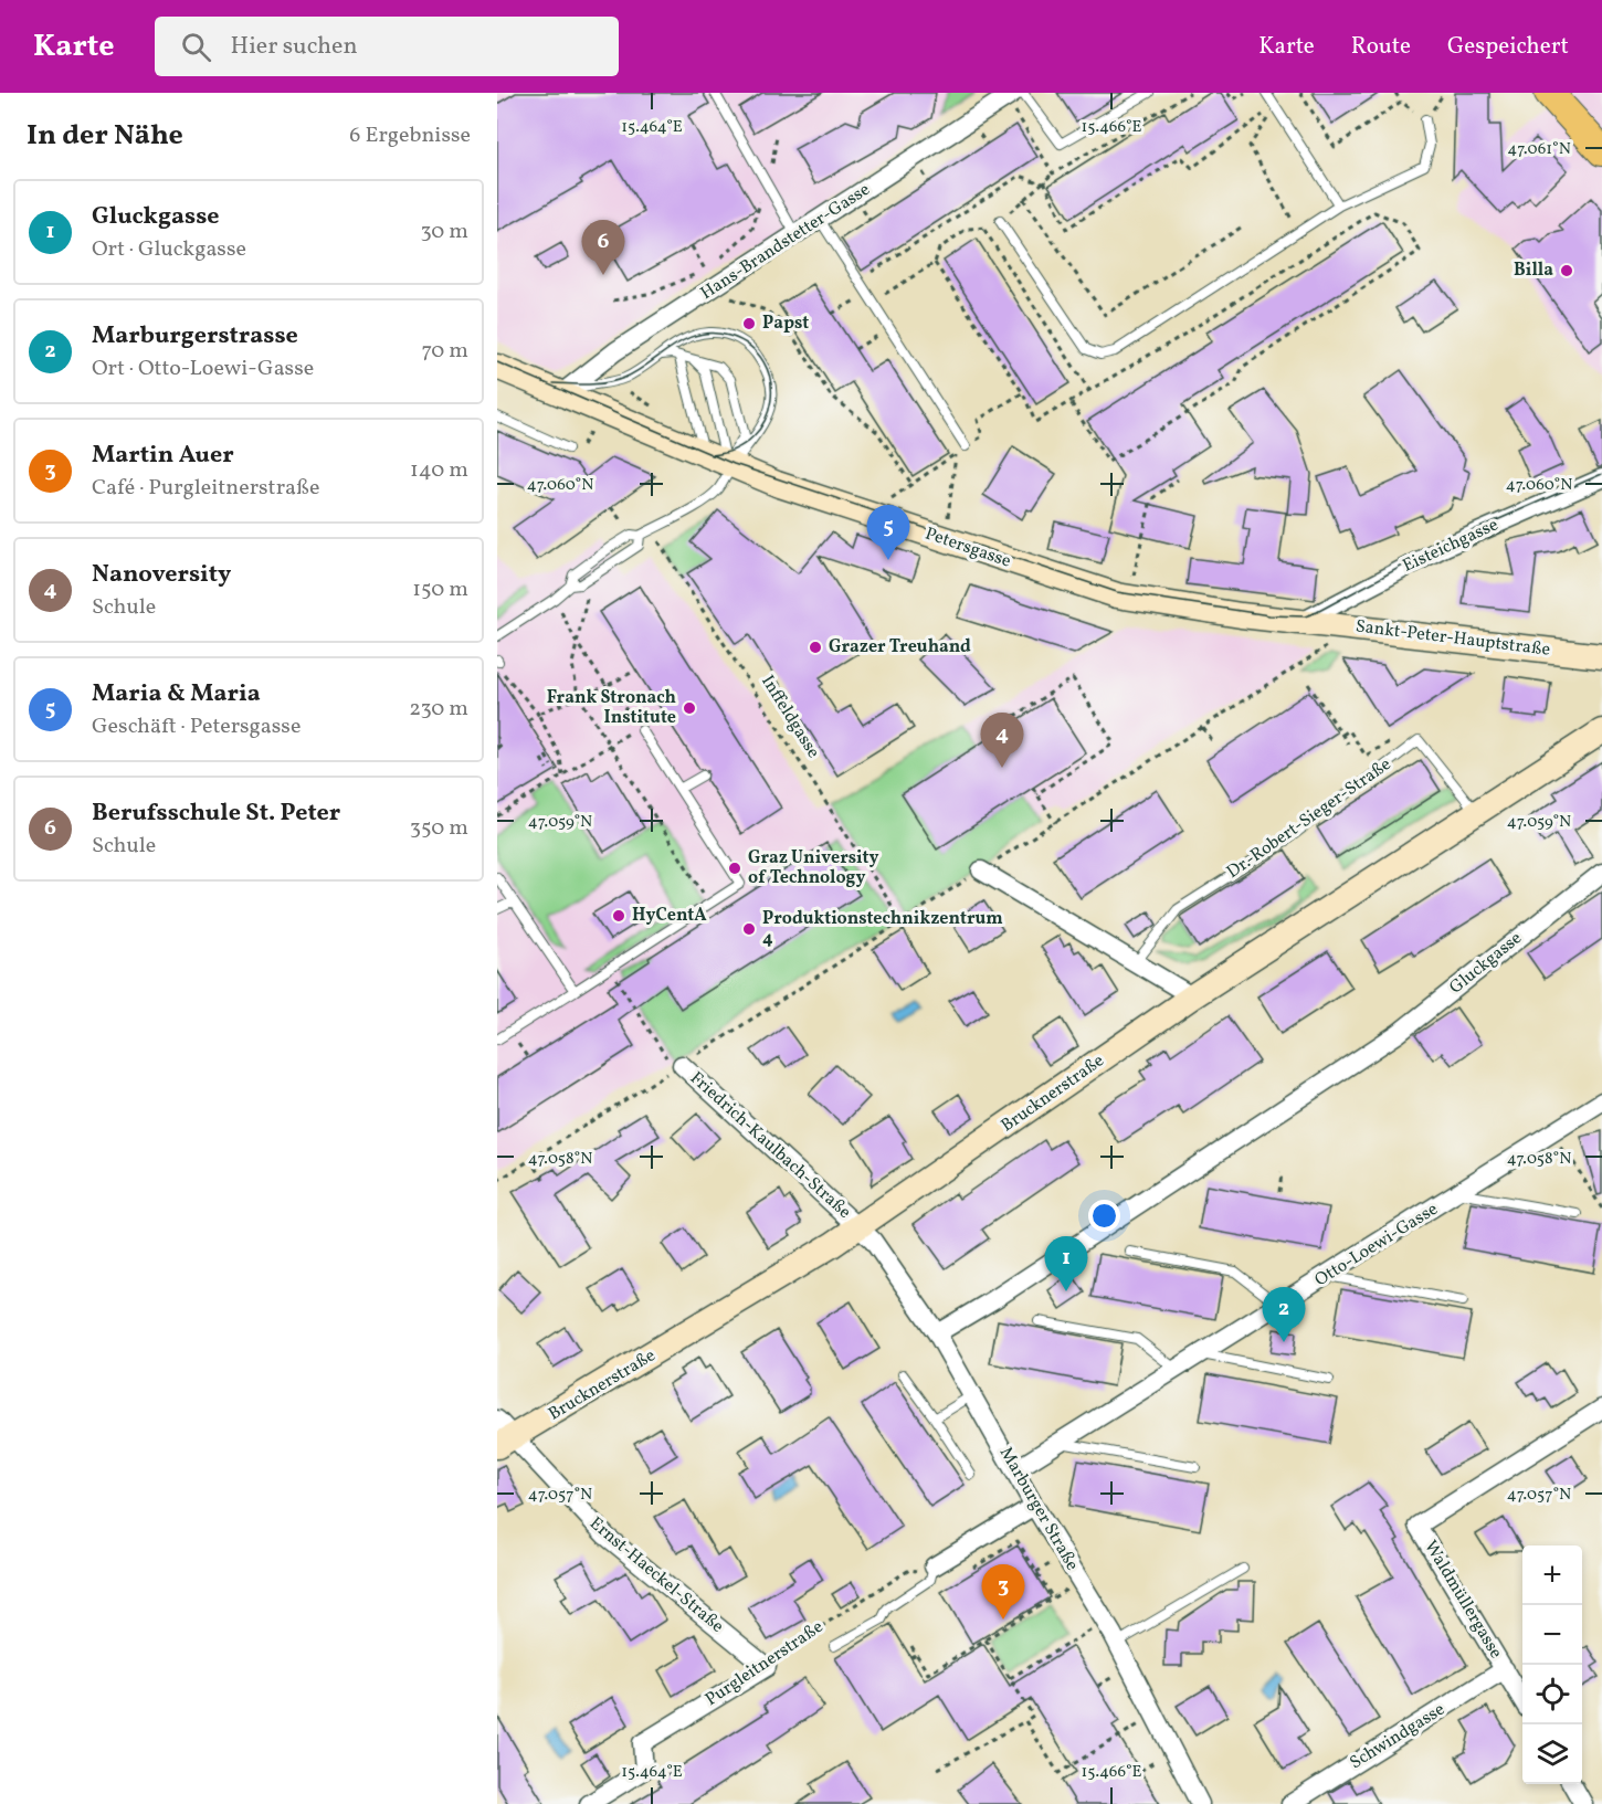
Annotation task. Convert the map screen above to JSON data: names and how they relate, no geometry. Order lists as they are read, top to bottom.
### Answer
{
  "streets": {
    "main road": ["Petersgasse", "Sankt-Peter-Hauptstraße", "Brucknerstraße"],
    "street": [
      "Hans-Brandstetter-Gasse",
      "Eisteichgasse",
      "Gluckgasse",
      "Friedrich-Kaulbach-Straße",
      "Otto-Loewi-Gasse",
      "Marburger Straße",
      "Ernst-Haeckel-Straße",
      "Waldmüllergasse",
      "Purgleitnerstraße",
      "Schwindgasse"
    ],
    "lane": ["Dr.-Robert-Sieger-Straße"],
    "path": ["Inffeldgasse"]
  },
  "crossings": [
    ["Hans-Brandstetter-Gasse", "Petersgasse"],
    ["Eisteichgasse", "Petersgasse"],
    ["Eisteichgasse", "Sankt-Peter-Hauptstraße"],
    ["Petersgasse", "Sankt-Peter-Hauptstraße"],
    ["Inffeldgasse", "Friedrich-Kaulbach-Straße"],
    ["Gluckgasse", "Marburger Straße"],
    ["Brucknerstraße", "Friedrich-Kaulbach-Straße"],
    ["Brucknerstraße", "Marburger Straße"],
    ["Brucknerstraße", "Ernst-Haeckel-Straße"],
    ["Friedrich-Kaulbach-Straße", "Marburger Straße"],
    ["Otto-Loewi-Gasse", "Marburger Straße"],
    ["Marburger Straße", "Purgleitnerstraße"],
    ["Ernst-Haeckel-Straße", "Purgleitnerstraße"],
    ["Waldmüllergasse", "Schwindgasse"]
  ],
  "places": [
    "Billa",
    "Papst",
    "Grazer Treuhand",
    "Frank Stronach Institute",
    "Graz University of Technology",
    "HyCentA",
    "Produktionstechnikzentrum 4"
  ],
  "page": {
    "header": "Karte",
    "search": "Hier suchen",
    "nav": ["Karte", "Route", "Gespeichert"],
    "heading": ["In der Nähe", "6 Ergebnisse"],
    "list": [
      {
        "mark": "1",
        "name": "Gluckgasse",
        "note": "Ort · Gluckgasse",
        "value": "30 m"
      },
      {
        "mark": "2",
        "name": "Marburgerstrasse",
        "note": "Ort · Otto-Loewi-Gasse",
        "value": "70 m"
      },
      {
        "mark": "3",
        "name": "Martin Auer",
        "note": "Café · Purgleitnerstraße",
        "value": "140 m"
      },
      {
        "mark": "4",
        "name": "Nanoversity",
        "note": "Schule",
        "value": "150 m"
      },
      {
        "mark": "5",
        "name": "Maria & Maria",
        "note": "Geschäft · Petersgasse",
        "value": "230 m"
      },
      {
        "mark": "6",
        "name": "Berufsschule St. Peter",
        "note": "Schule",
        "value": "350 m"
      }
    ],
    "pins": [
      "6",
      "5",
      "4",
      "1",
      "2",
      "3"
    ],
    "map_buttons": ["+", "−"]
  },
  "coordinates": [
    "15.464°E",
    "15.466°E",
    "47.061°N",
    "47.060°N",
    "47.059°N",
    "47.058°N",
    "47.057°N"
  ]
}
